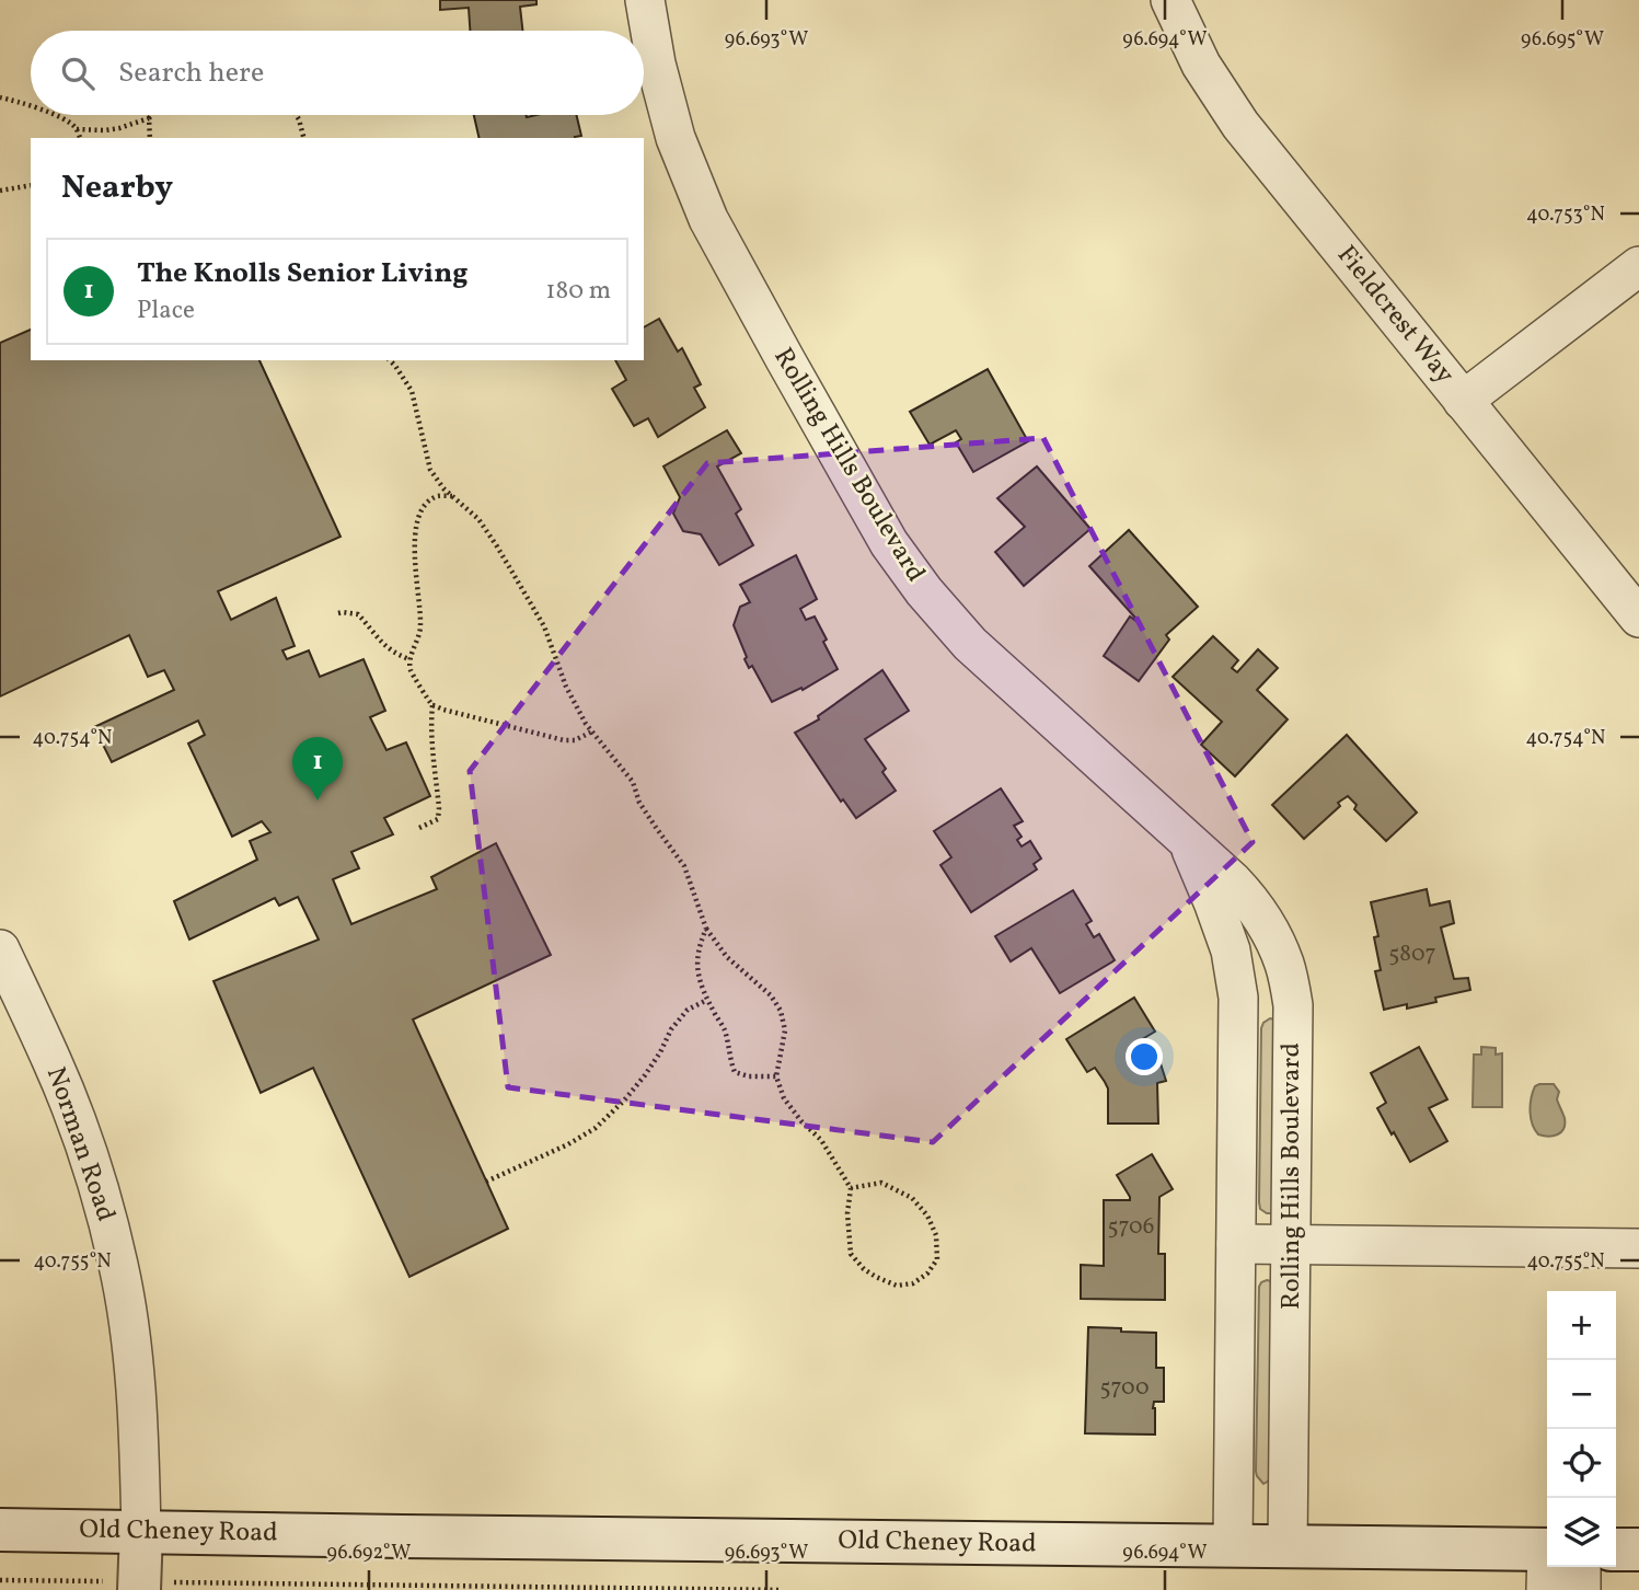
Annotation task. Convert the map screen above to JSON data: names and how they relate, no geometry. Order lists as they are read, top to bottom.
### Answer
{
  "streets": {
    "main road": ["Old Cheney Road"],
    "street": ["Fieldcrest Way", "Rolling Hills Boulevard", "Norman Road"]
  },
  "crossings": [
    ["Rolling Hills Boulevard", "Old Cheney Road"],
    ["Norman Road", "Old Cheney Road"]
  ],
  "house_numbers": ["5807", "5706", "5700"],
  "page": {
    "search": "Search here",
    "heading": "Nearby",
    "list": [
      {
        "mark": "1",
        "name": "The Knolls Senior Living",
        "note": "Place",
        "value": "180 m"
      }
    ],
    "pins": "1",
    "map_buttons": ["+", "−"]
  },
  "coordinates": [
    "96.693°W",
    "96.694°W",
    "96.695°W",
    "40.753°N",
    "40.754°N",
    "40.755°N",
    "96.692°W"
  ]
}
